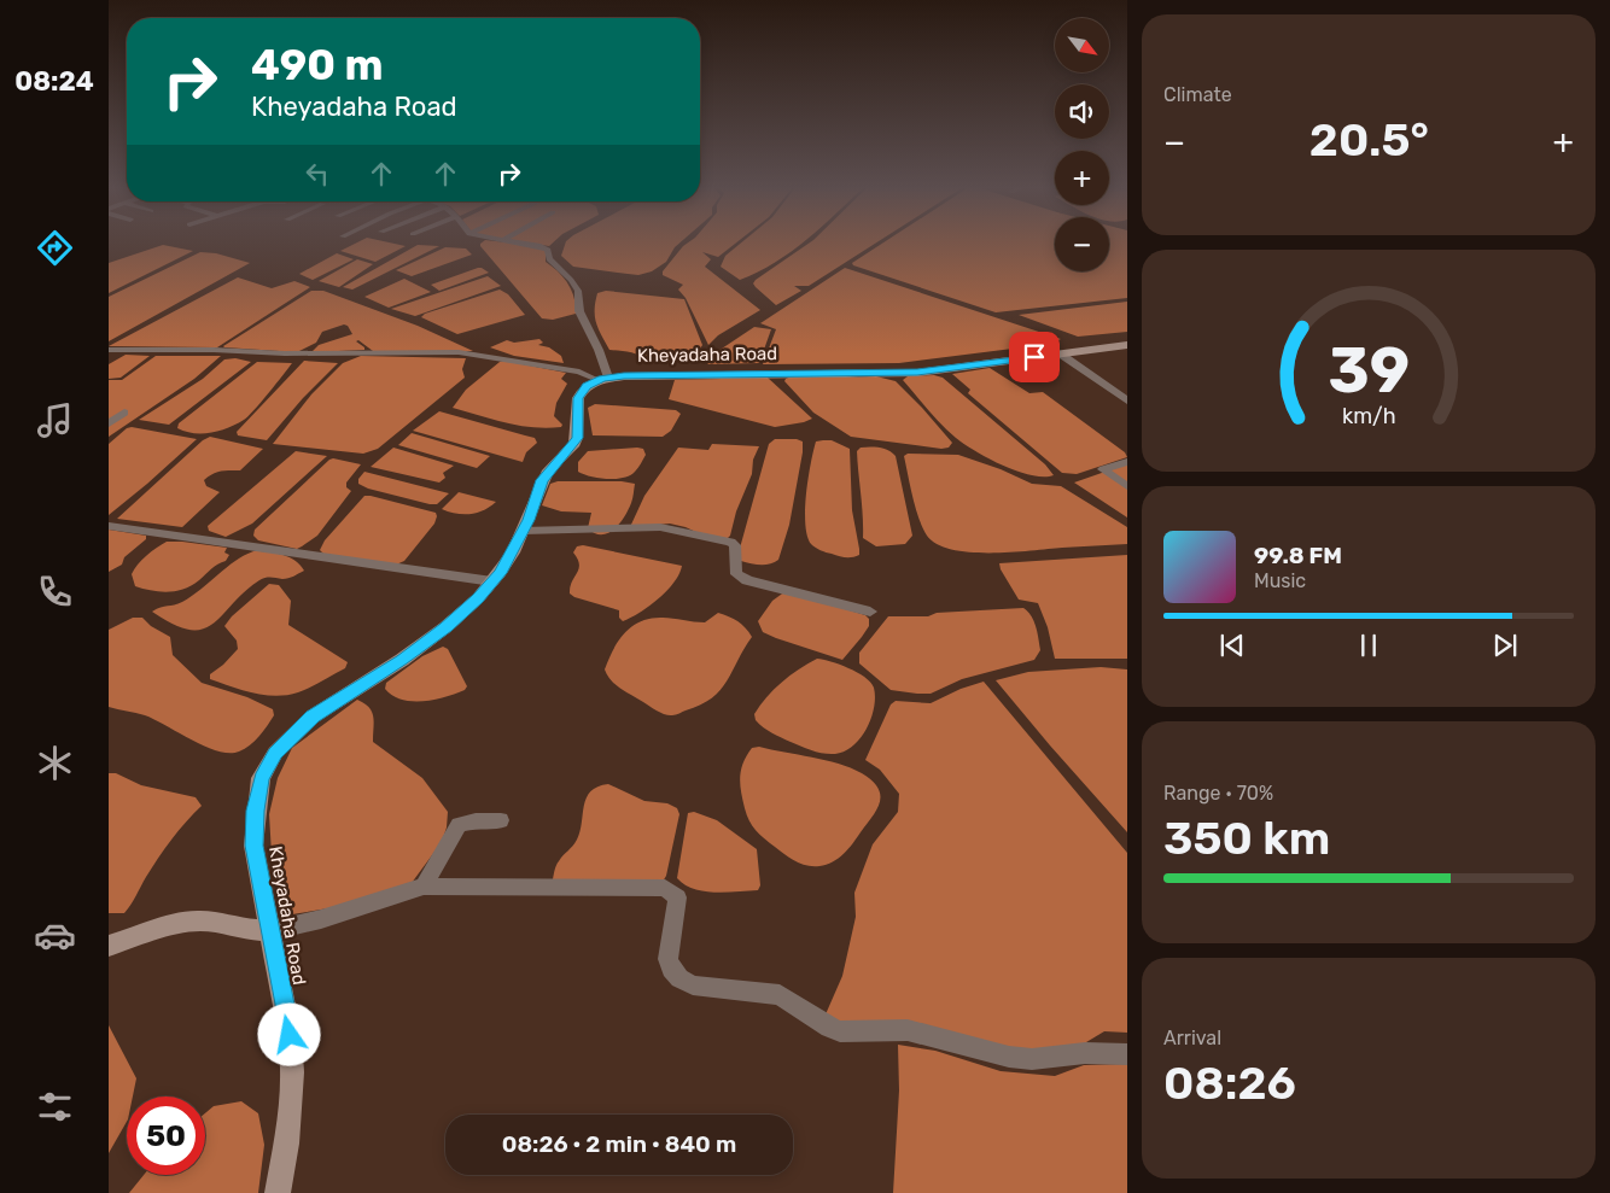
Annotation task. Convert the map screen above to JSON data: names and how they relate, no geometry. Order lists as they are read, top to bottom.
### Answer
{
  "streets": {
    "main road": ["Kheyadaha Road"]
  },
  "north": "bottom right",
  "page": {
    "tabs": "08:24",
    "tile": [
      "Climate",
      ["Range · 70%", "350 km"],
      ["Arrival", "08:26"]
    ],
    "map_buttons": ["+", "−"],
    "turn": ["490 m", "Kheyadaha Road"],
    "heat": ["−", "20.5°", "+"],
    "song": ["99.8 FM", "Music"],
    "limit": "50",
    "trip": "08:26 · 2 min · 840 m",
    "gauge": ["39", "km/h"]
  }
}
